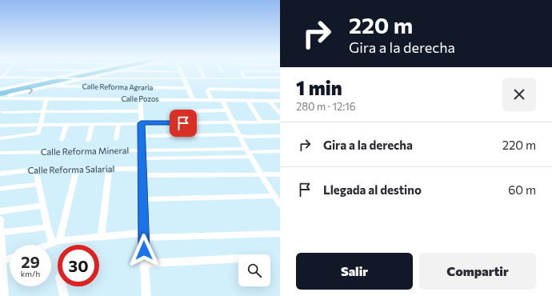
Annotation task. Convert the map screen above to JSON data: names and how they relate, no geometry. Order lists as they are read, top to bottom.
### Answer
{
  "streets": {
    "street": [
      "Calle Reforma Agraria",
      "Calle Pozos",
      "Calle Reforma Mineral",
      "Calle Reforma Salarial"
    ]
  },
  "page": {
    "turn": ["220 m", "Gira a la derecha"],
    "heading": ["1 min", "280 m · 12:16"],
    "list": [
      {
        "name": "Gira a la derecha",
        "value": "220 m"
      },
      {
        "name": "Llegada al destino",
        "value": "60 m"
      }
    ],
    "speed": "29 km/h",
    "limit": "30",
    "buttons": ["Salir", "Compartir"]
  }
}
